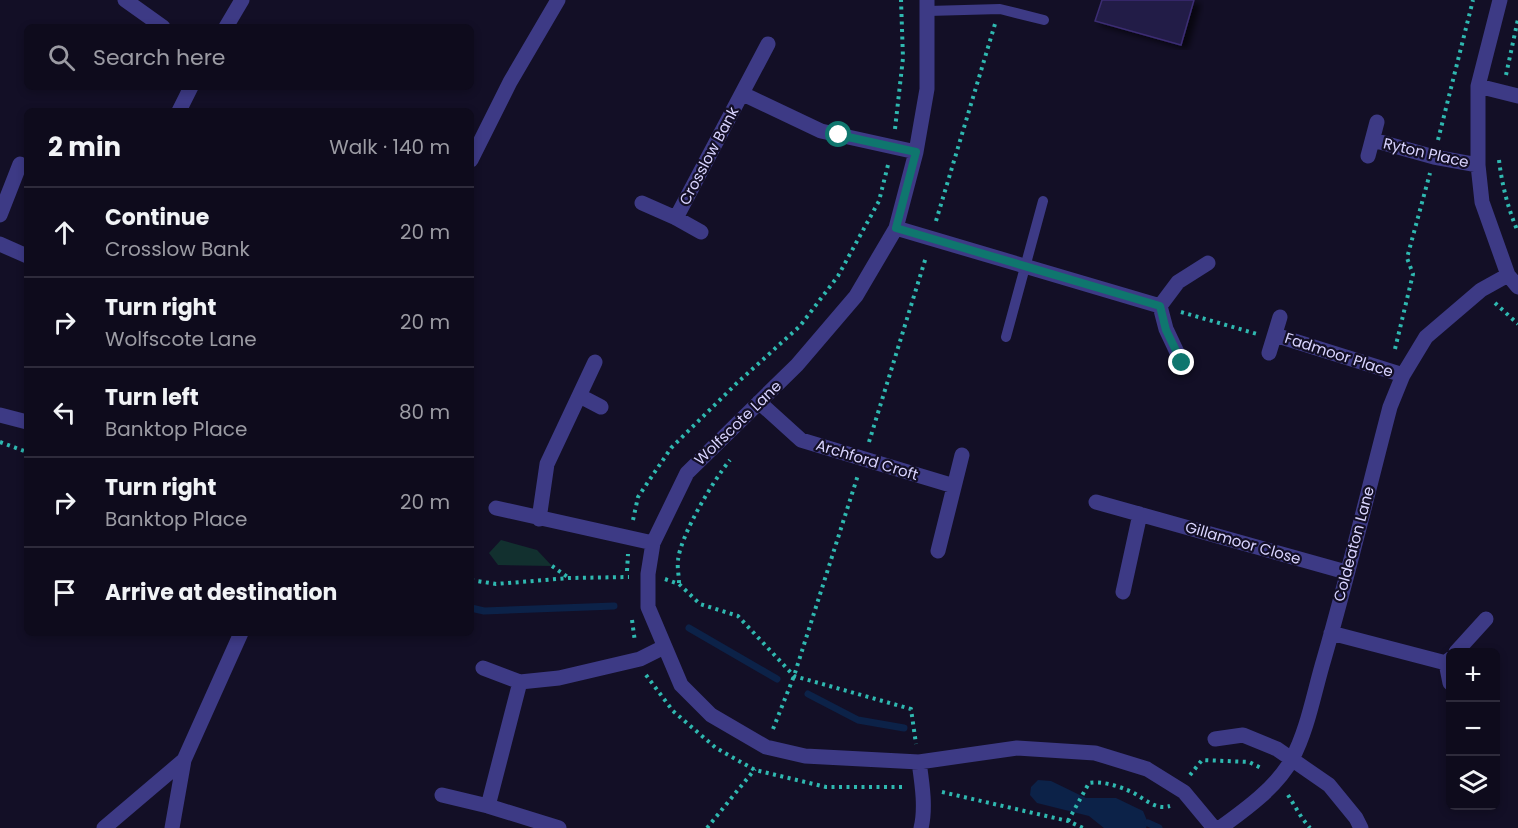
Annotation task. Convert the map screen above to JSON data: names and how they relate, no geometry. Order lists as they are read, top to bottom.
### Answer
{
  "streets": {
    "street": [
      "Ryton Place",
      "Crosslow Bank",
      "Fadmoor Place",
      "Wolfscote Lane",
      "Archford Croft",
      "Gillamoor Close",
      "Coldeaton Lane"
    ]
  },
  "crossings": [
    ["Crosslow Bank", "Wolfscote Lane"],
    ["Fadmoor Place", "Coldeaton Lane"],
    ["Wolfscote Lane", "Archford Croft"],
    ["Gillamoor Close", "Coldeaton Lane"]
  ],
  "page": {
    "search": "Search here",
    "heading": ["2 min", "Walk · 140 m"],
    "list": [
      ["Continue", "Crosslow Bank", "20 m"],
      ["Turn right", "Wolfscote Lane", "20 m"],
      ["Turn left", "Banktop Place", "80 m"],
      ["Turn right", "Banktop Place", "20 m"],
      "Arrive at destination"
    ],
    "map_buttons": ["+", "−"]
  }
}
